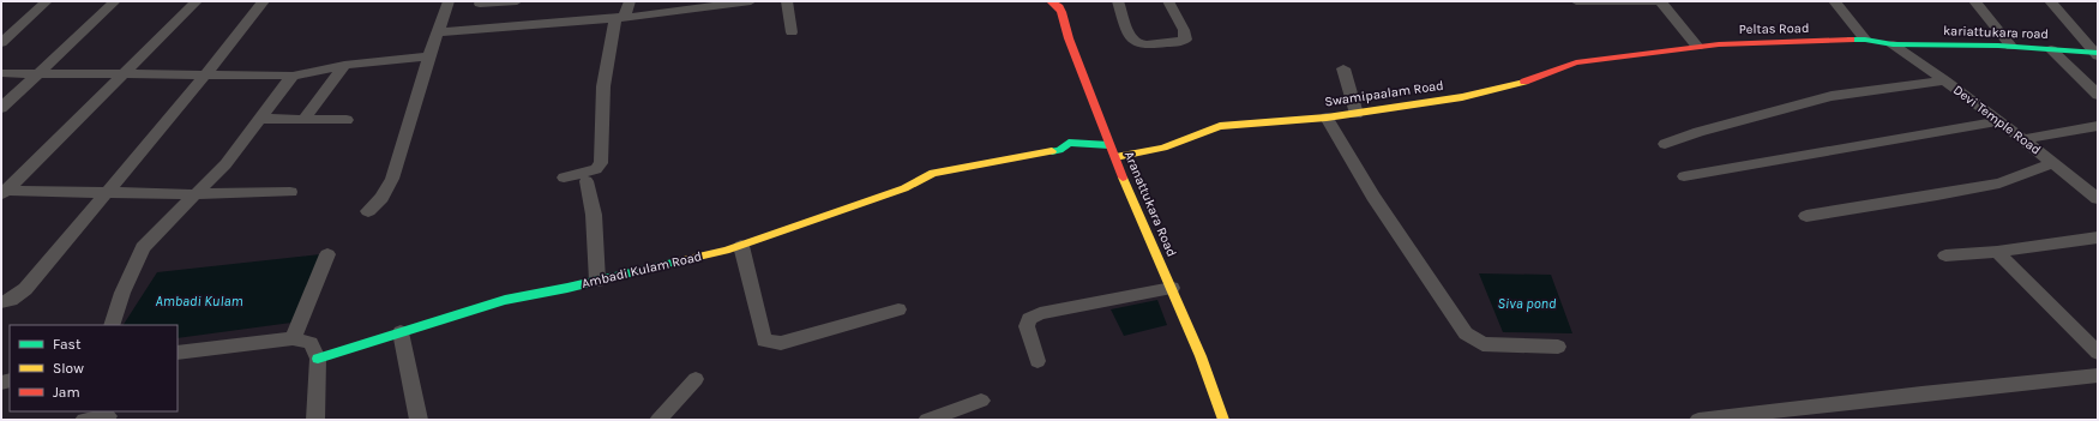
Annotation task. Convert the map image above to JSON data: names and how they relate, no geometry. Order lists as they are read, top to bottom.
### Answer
{
  "streets": {
    "street": [
      "Peltas Road",
      "kariattukara road",
      "Swamipaalam Road",
      "Devi Temple Road",
      "Aranattukara Road",
      "Ambadi Kulam Road"
    ]
  },
  "crossings": [
    ["Peltas Road", "kariattukara road"],
    ["Peltas Road", "Swamipaalam Road"],
    ["Peltas Road", "Devi Temple Road"],
    ["kariattukara road", "Devi Temple Road"],
    ["Swamipaalam Road", "Aranattukara Road"],
    ["Aranattukara Road", "Ambadi Kulam Road"]
  ],
  "water": ["Ambadi Kulam", "Siva pond"],
  "legend": ["Fast", "Slow", "Jam"]
}
